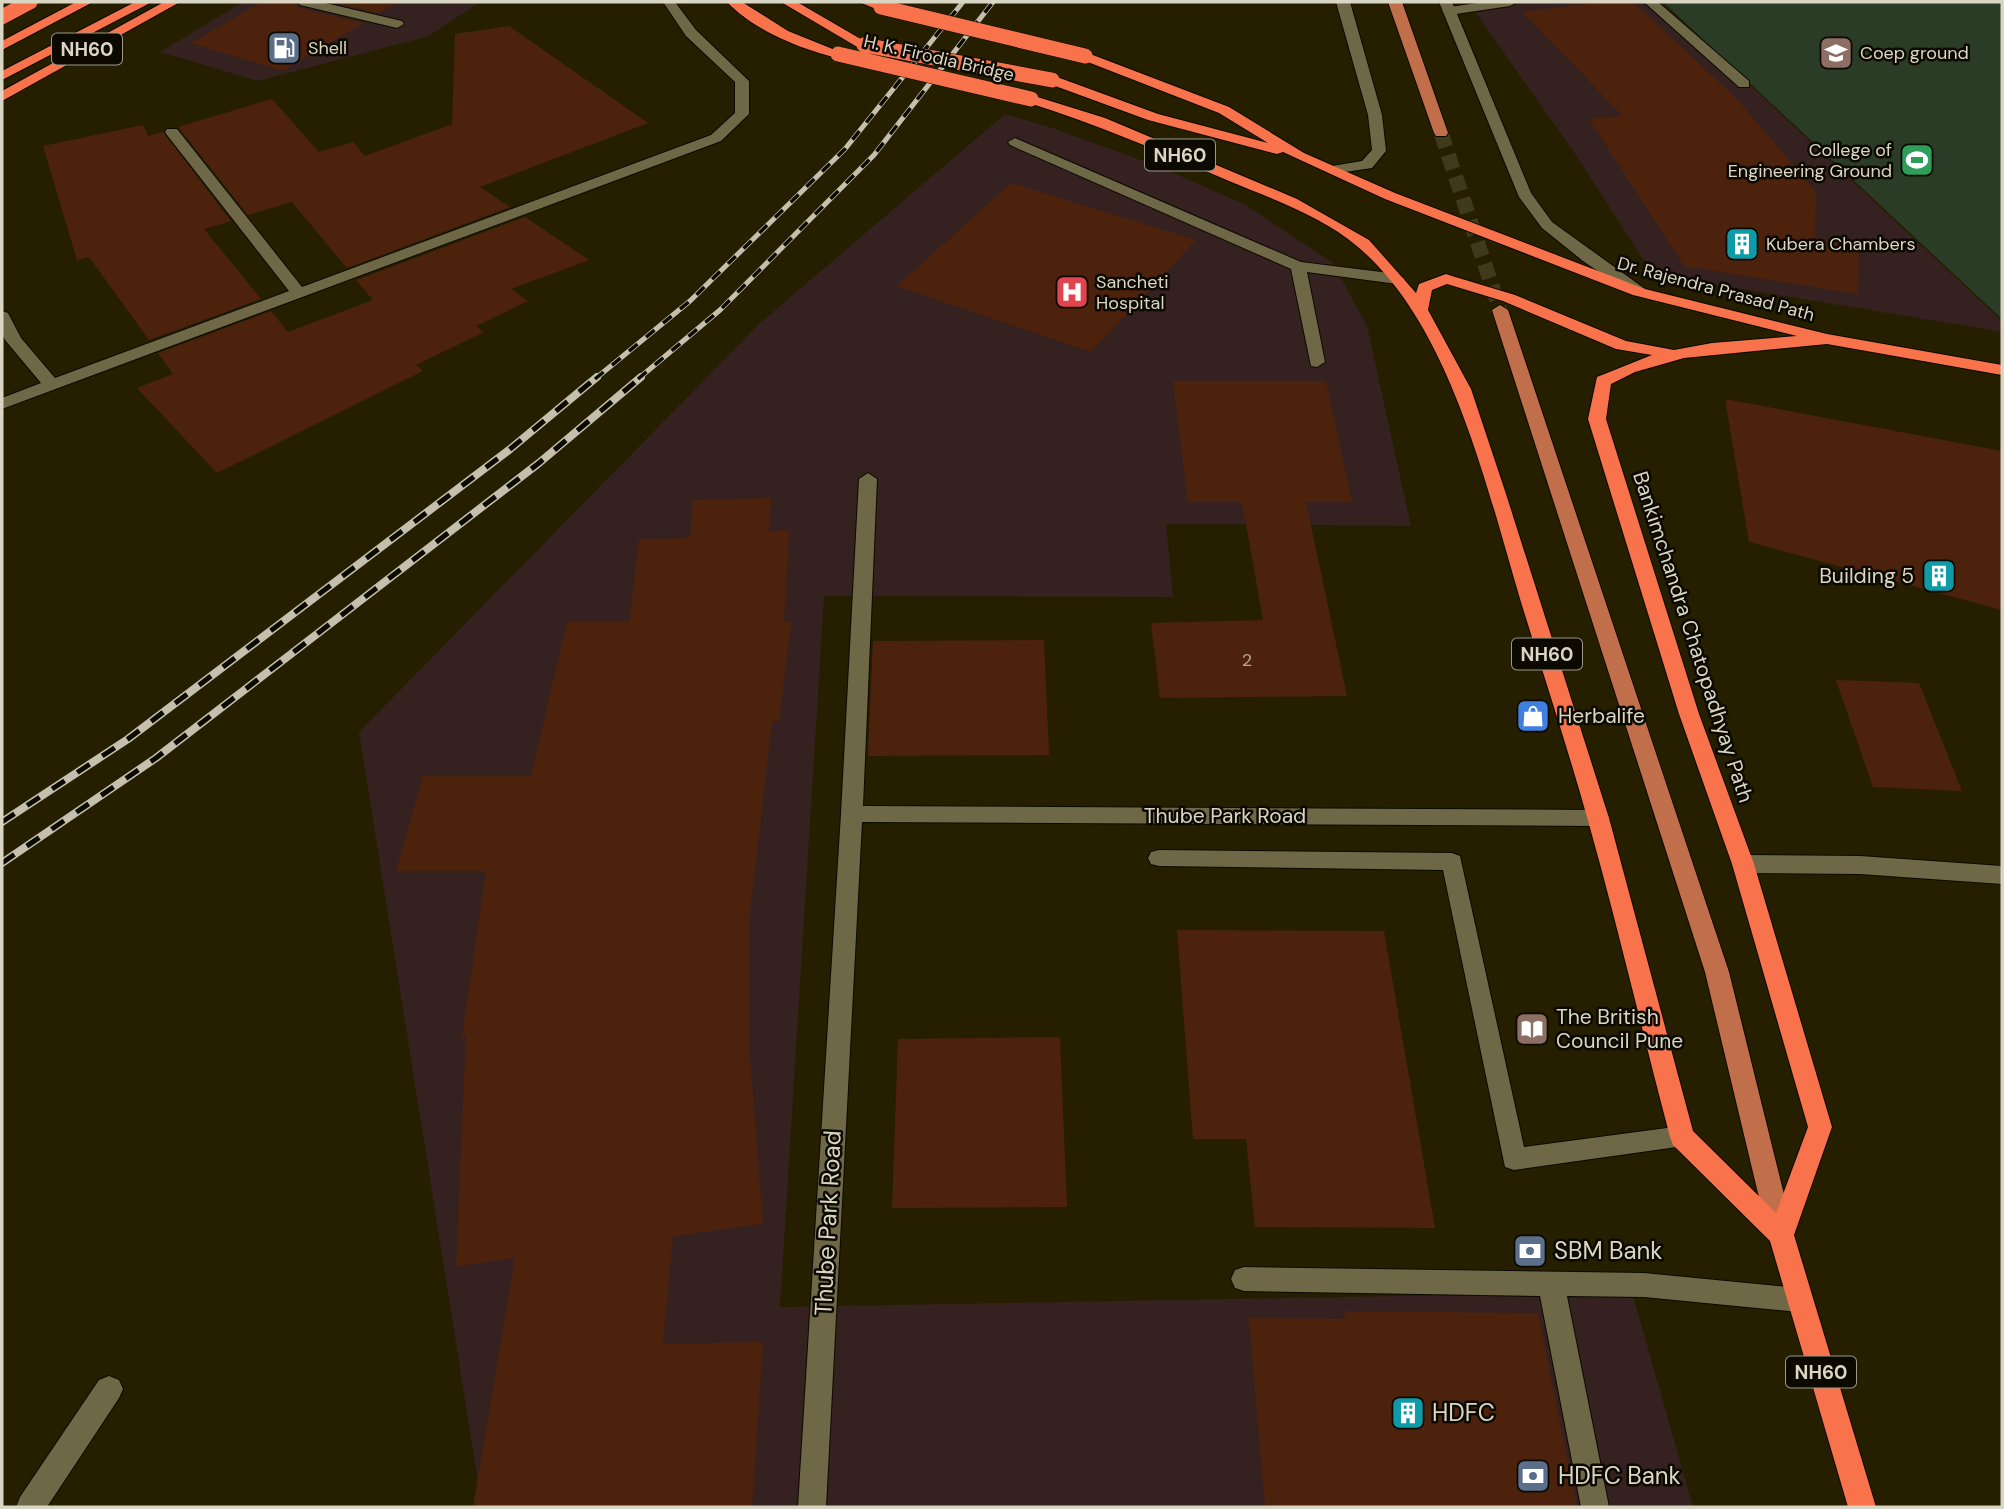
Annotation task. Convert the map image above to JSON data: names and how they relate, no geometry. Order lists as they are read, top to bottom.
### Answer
{
  "streets": {
    "highway": [
      "NH60",
      "H. K. Firodia Bridge",
      "Dr. Rajendra Prasad Path",
      "Bankimchandra Chatopadhyay Path"
    ],
    "street": ["Thube Park Road"]
  },
  "crossings": [
    ["NH60", "H. K. Firodia Bridge"],
    ["NH60", "Dr. Rajendra Prasad Path"],
    ["NH60", "Bankimchandra Chatopadhyay Path"],
    ["NH60", "Thube Park Road"],
    ["Dr. Rajendra Prasad Path", "Bankimchandra Chatopadhyay Path"]
  ],
  "places": {
    "fuel station": ["Shell"],
    "school or university": ["Coep ground"],
    "sports": ["College of Engineering Ground"],
    "building": ["Kubera Chambers", "Building 5", "HDFC"],
    "hospital": ["Sancheti Hospital"],
    "shop": ["Herbalife"],
    "library": ["The British Council Pune"],
    "bank": ["SBM Bank", "HDFC Bank"]
  },
  "house_numbers": ["2"]
}
